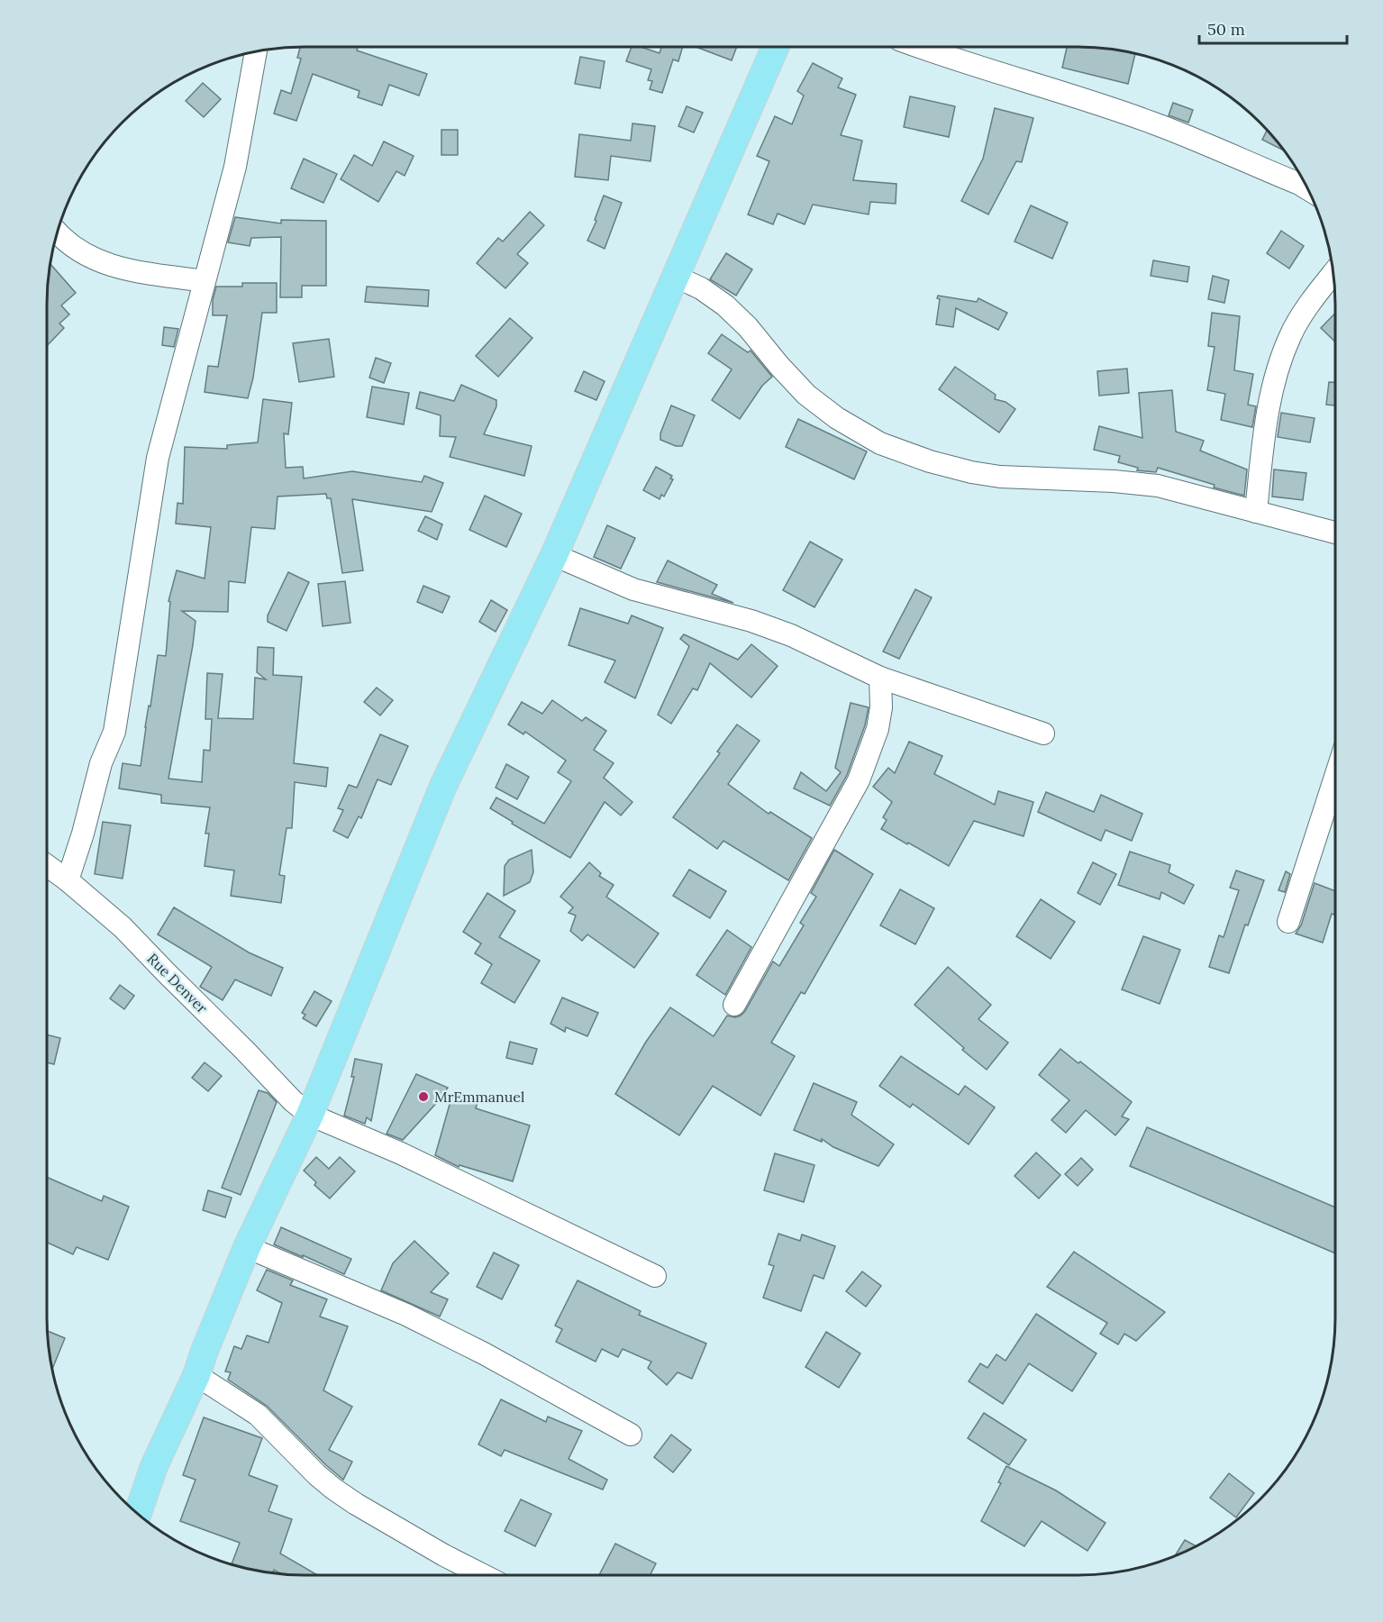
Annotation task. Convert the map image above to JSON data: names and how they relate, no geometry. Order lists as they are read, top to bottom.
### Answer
{
  "streets": {
    "street": ["Rue Denver"]
  },
  "places": ["MrEmmanuel"],
  "scale_bar": "50 m"
}
